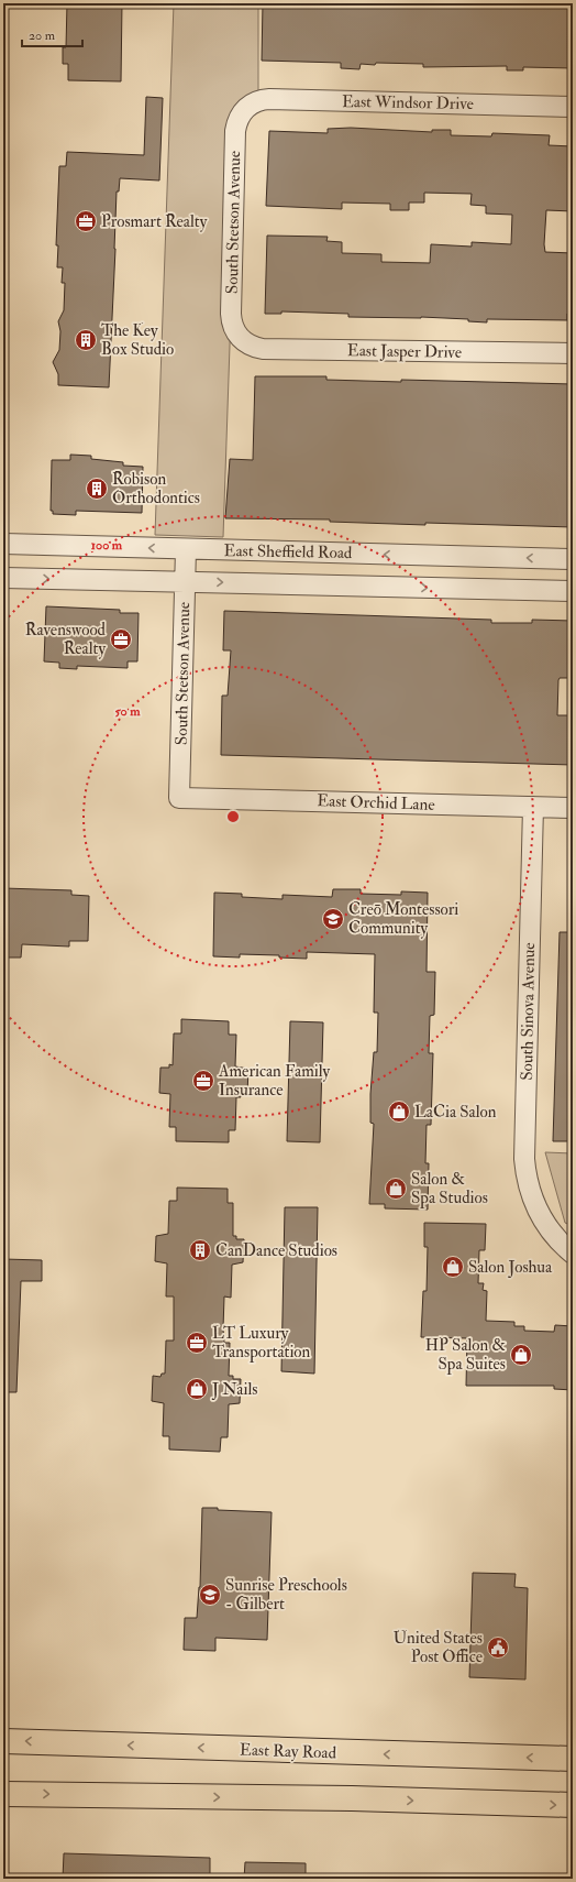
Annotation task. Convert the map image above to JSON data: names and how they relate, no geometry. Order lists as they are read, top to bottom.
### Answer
{
  "streets": {
    "main road": ["East Ray Road"],
    "street": [
      "East Windsor Drive",
      "South Stetson Avenue",
      "East Jasper Drive",
      "East Sheffield Road",
      "East Orchid Lane",
      "South Sinova Avenue"
    ]
  },
  "crossings": [
    ["East Windsor Drive", "South Stetson Avenue"],
    ["South Stetson Avenue", "East Jasper Drive"],
    ["South Stetson Avenue", "East Sheffield Road"],
    ["South Stetson Avenue", "East Orchid Lane"],
    ["East Orchid Lane", "South Sinova Avenue"]
  ],
  "places": {
    "office": [
      "Prosmart Realty",
      "Ravenswood Realty",
      "American Family Insurance",
      "LT Luxury Transportation"
    ],
    "building": ["The Key Box Studio", "Robison Orthodontics", "CanDance Studios"],
    "school or university": ["Creō Montessori Community", "Sunrise Preschools - Gilbert"],
    "shop": [
      "LaCia Salon",
      "Salon & Spa Studios",
      "Salon Joshua",
      "HP Salon & Spa Suites",
      "J Nails"
    ],
    "public building": ["United States Post Office"]
  },
  "scale_bar": "20 m",
  "rings": ["100 m", "50 m"]
}
